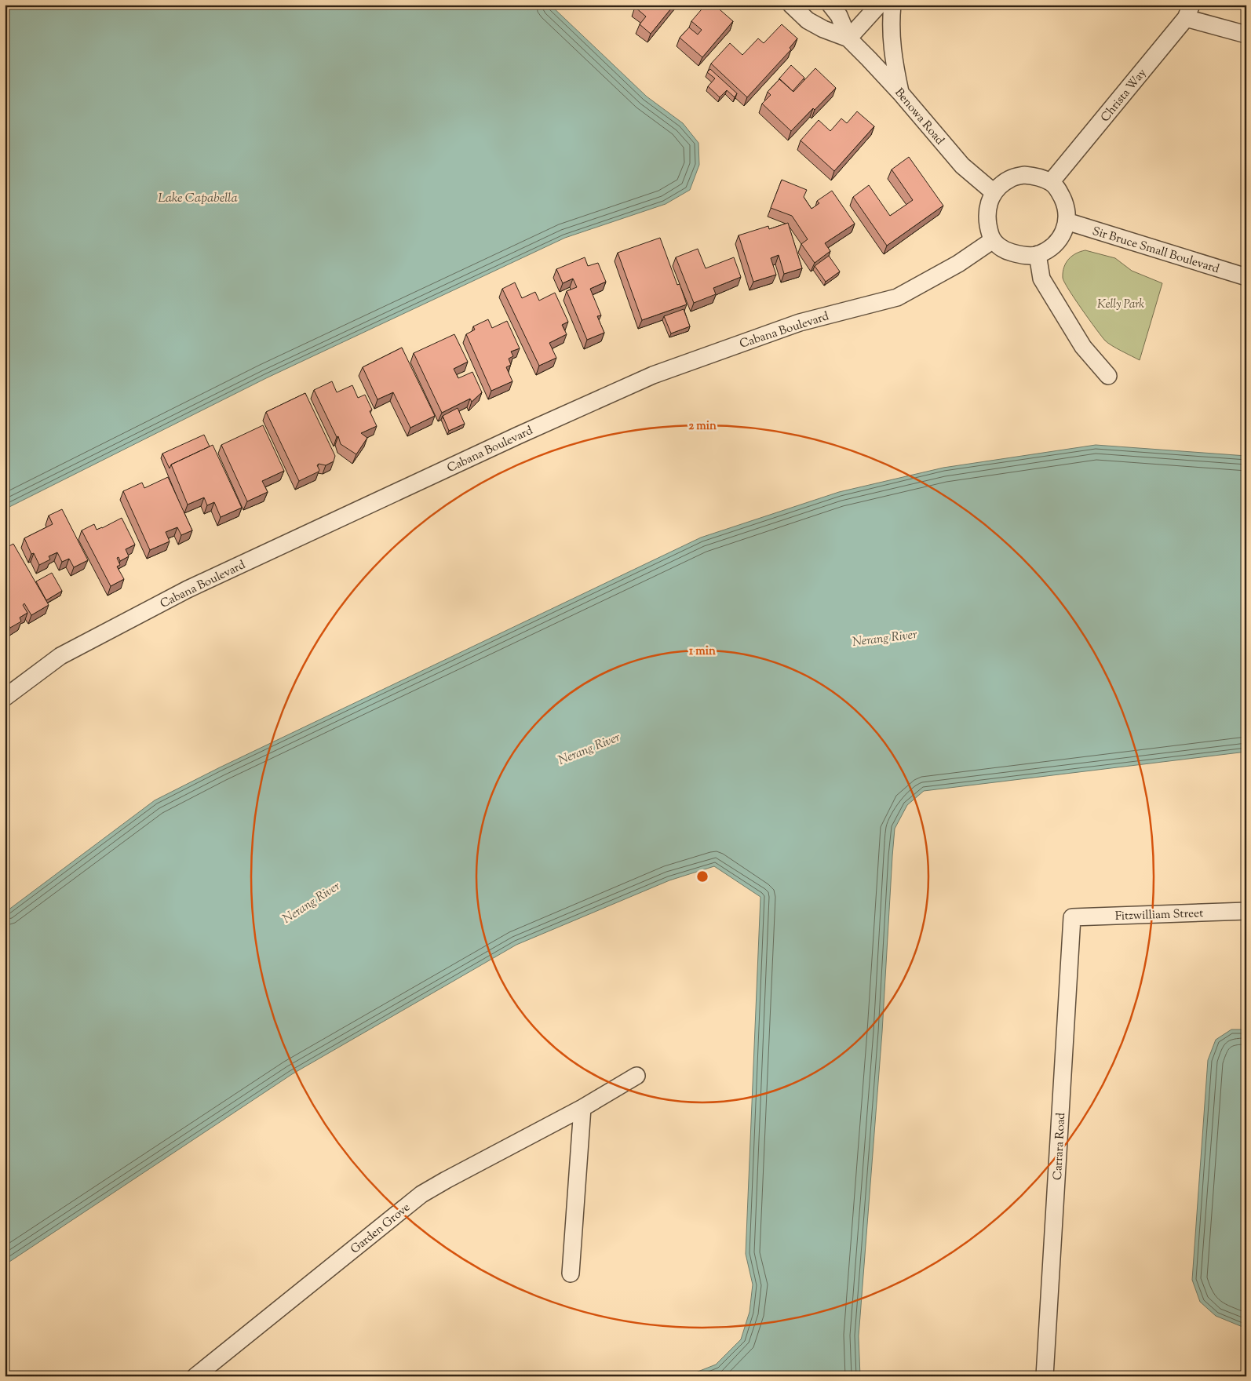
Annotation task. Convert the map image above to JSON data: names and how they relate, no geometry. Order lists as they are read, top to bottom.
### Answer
{
  "streets": {
    "street": [
      "Christa Way",
      "Benowa Road",
      "Sir Bruce Small Boulevard",
      "Cabana Boulevard",
      "Fitzwilliam Street",
      "Carrara Road",
      "Garden Grove"
    ]
  },
  "crossings": [
    ["Christa Way", "Benowa Road"],
    ["Christa Way", "Sir Bruce Small Boulevard"],
    ["Christa Way", "Cabana Boulevard"],
    ["Benowa Road", "Sir Bruce Small Boulevard"],
    ["Benowa Road", "Cabana Boulevard"],
    ["Sir Bruce Small Boulevard", "Cabana Boulevard"],
    ["Fitzwilliam Street", "Carrara Road"]
  ],
  "water": ["Lake Capabella", "Nerang River"],
  "parks": ["Kelly Park"],
  "rings": ["2 min", "1 min"]
}
